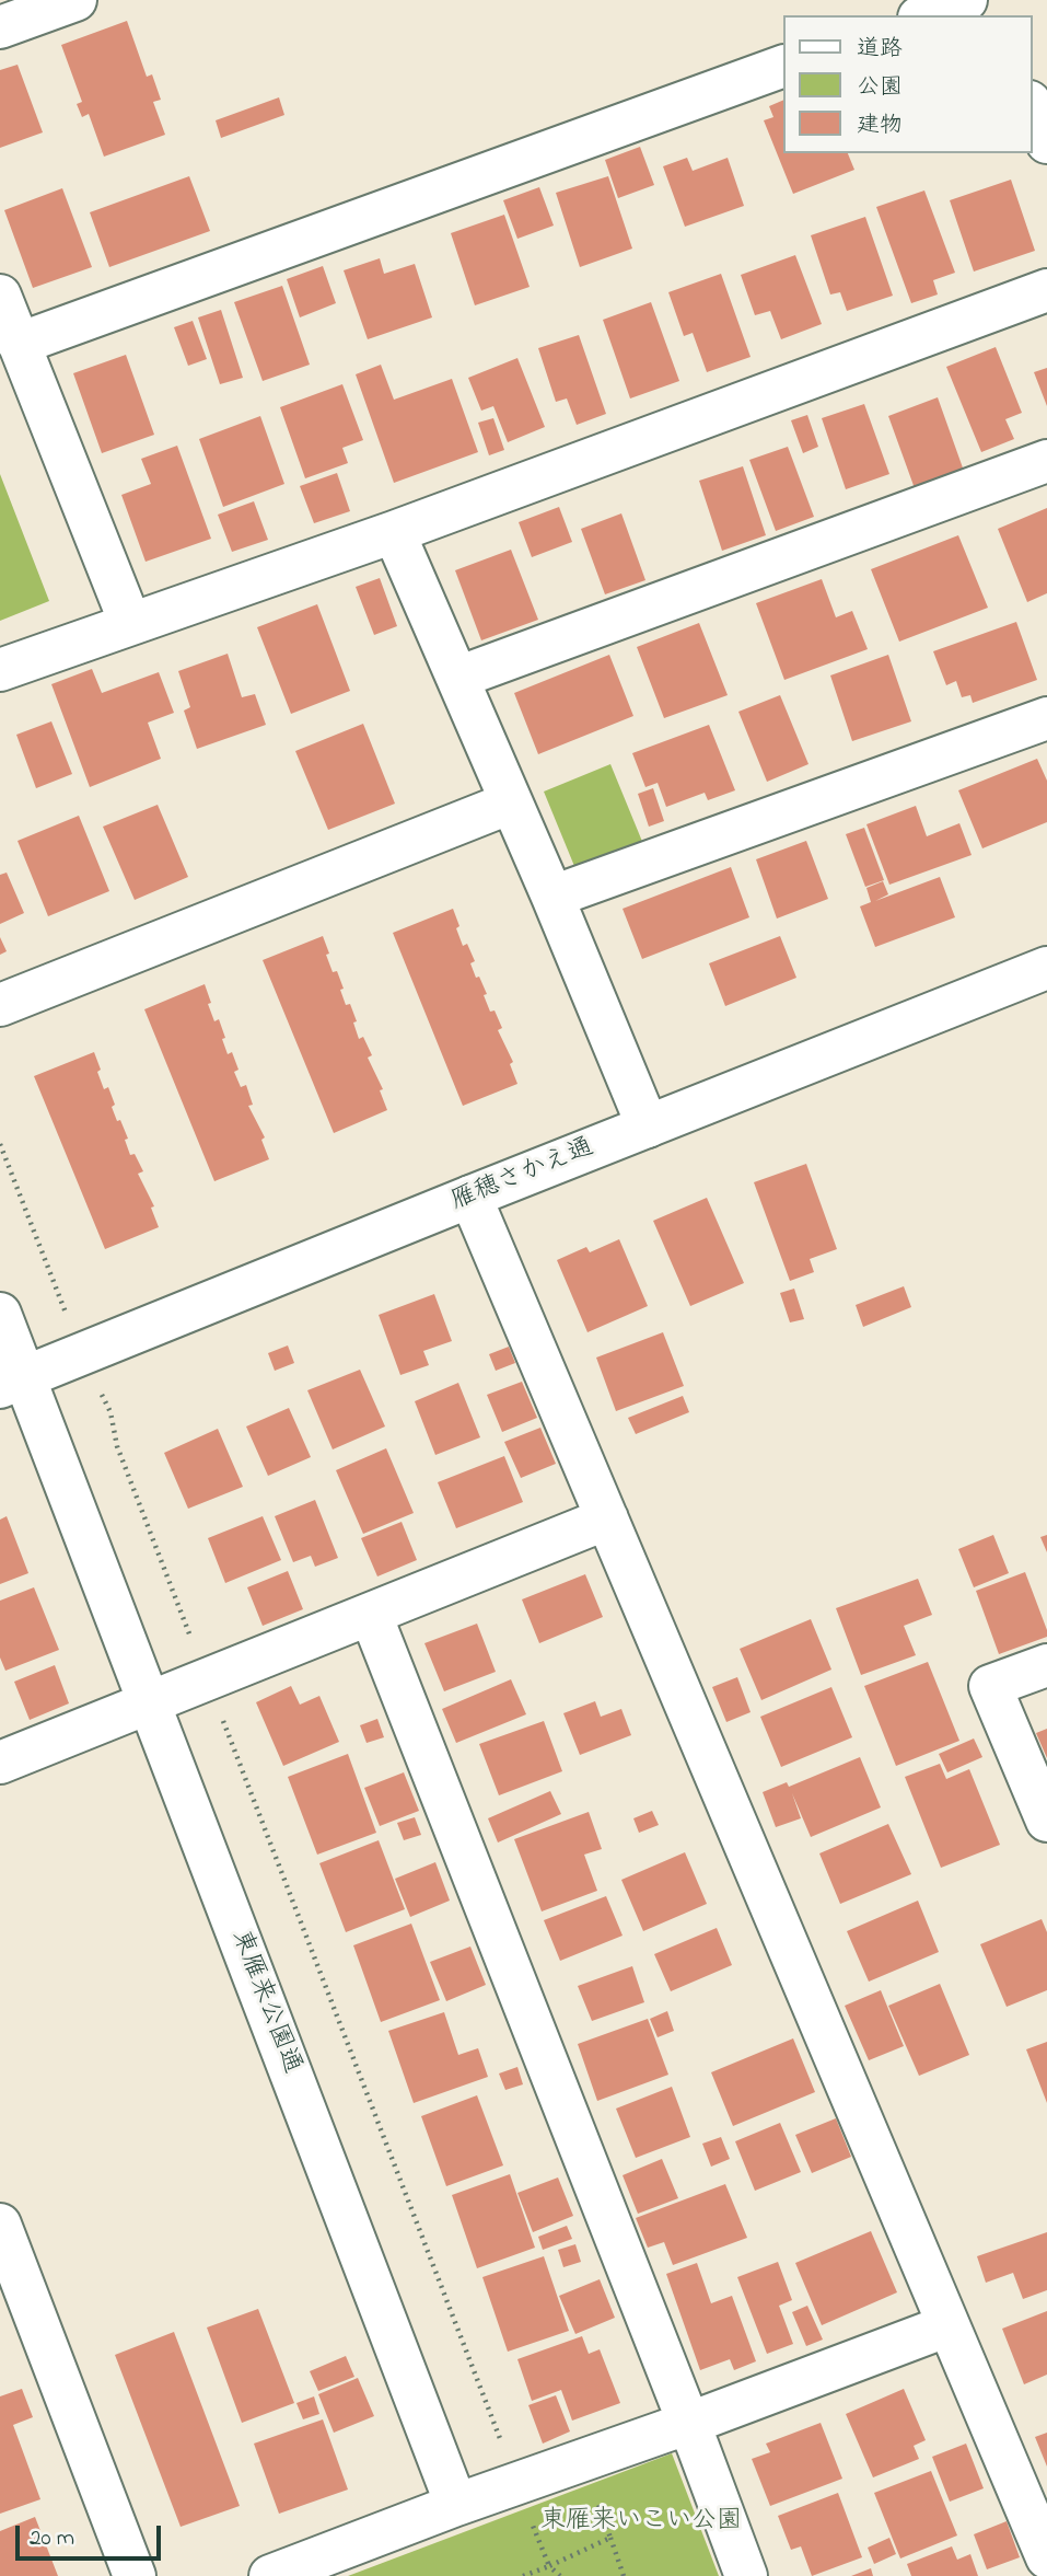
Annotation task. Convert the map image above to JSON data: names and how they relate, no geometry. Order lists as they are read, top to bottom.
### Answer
{
  "streets": {
    "street": ["雁穂さかえ通", "東雁来公園通"]
  },
  "crossings": [
    ["雁穂さかえ通", "東雁来公園通"]
  ],
  "parks": ["東雁来いこい公園"],
  "legend": ["道路", "公園", "建物"],
  "scale_bar": "20 m"
}
